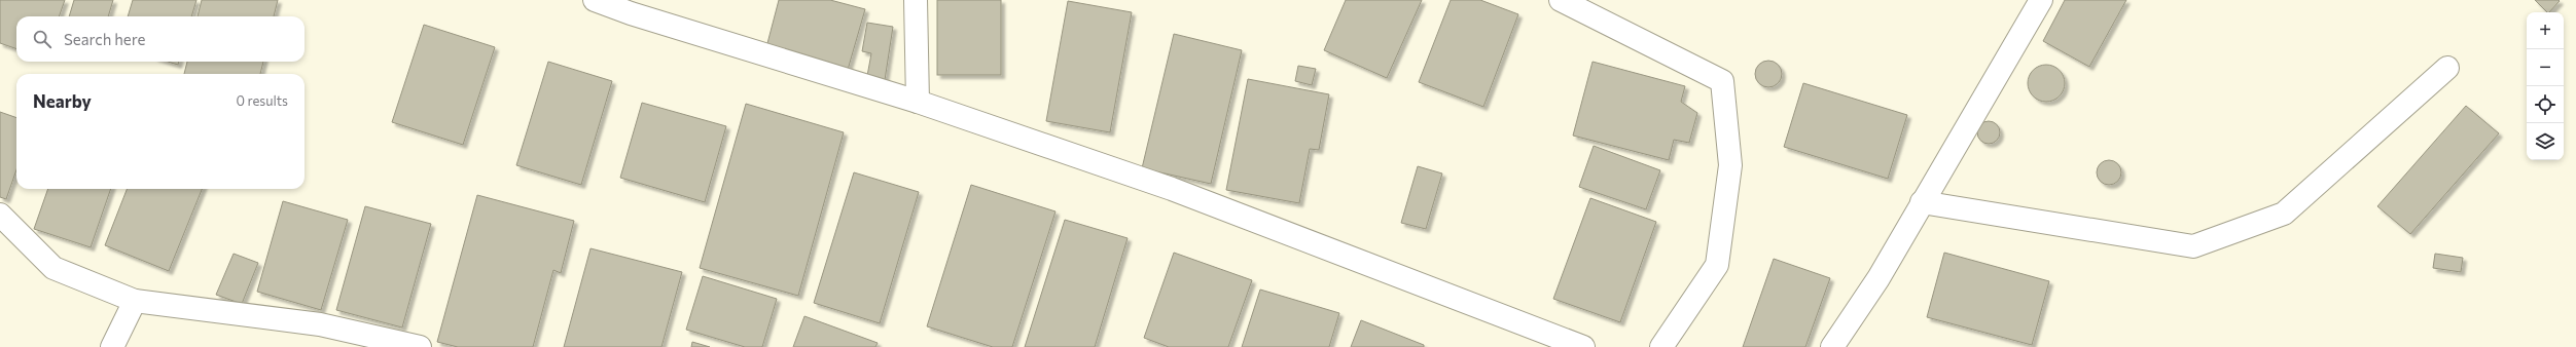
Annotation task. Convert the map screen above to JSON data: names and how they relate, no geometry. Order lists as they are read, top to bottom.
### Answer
{
  "page": {
    "map_buttons": ["+", "−"],
    "search": "Search here",
    "heading": ["Nearby", "0 results"]
  }
}
